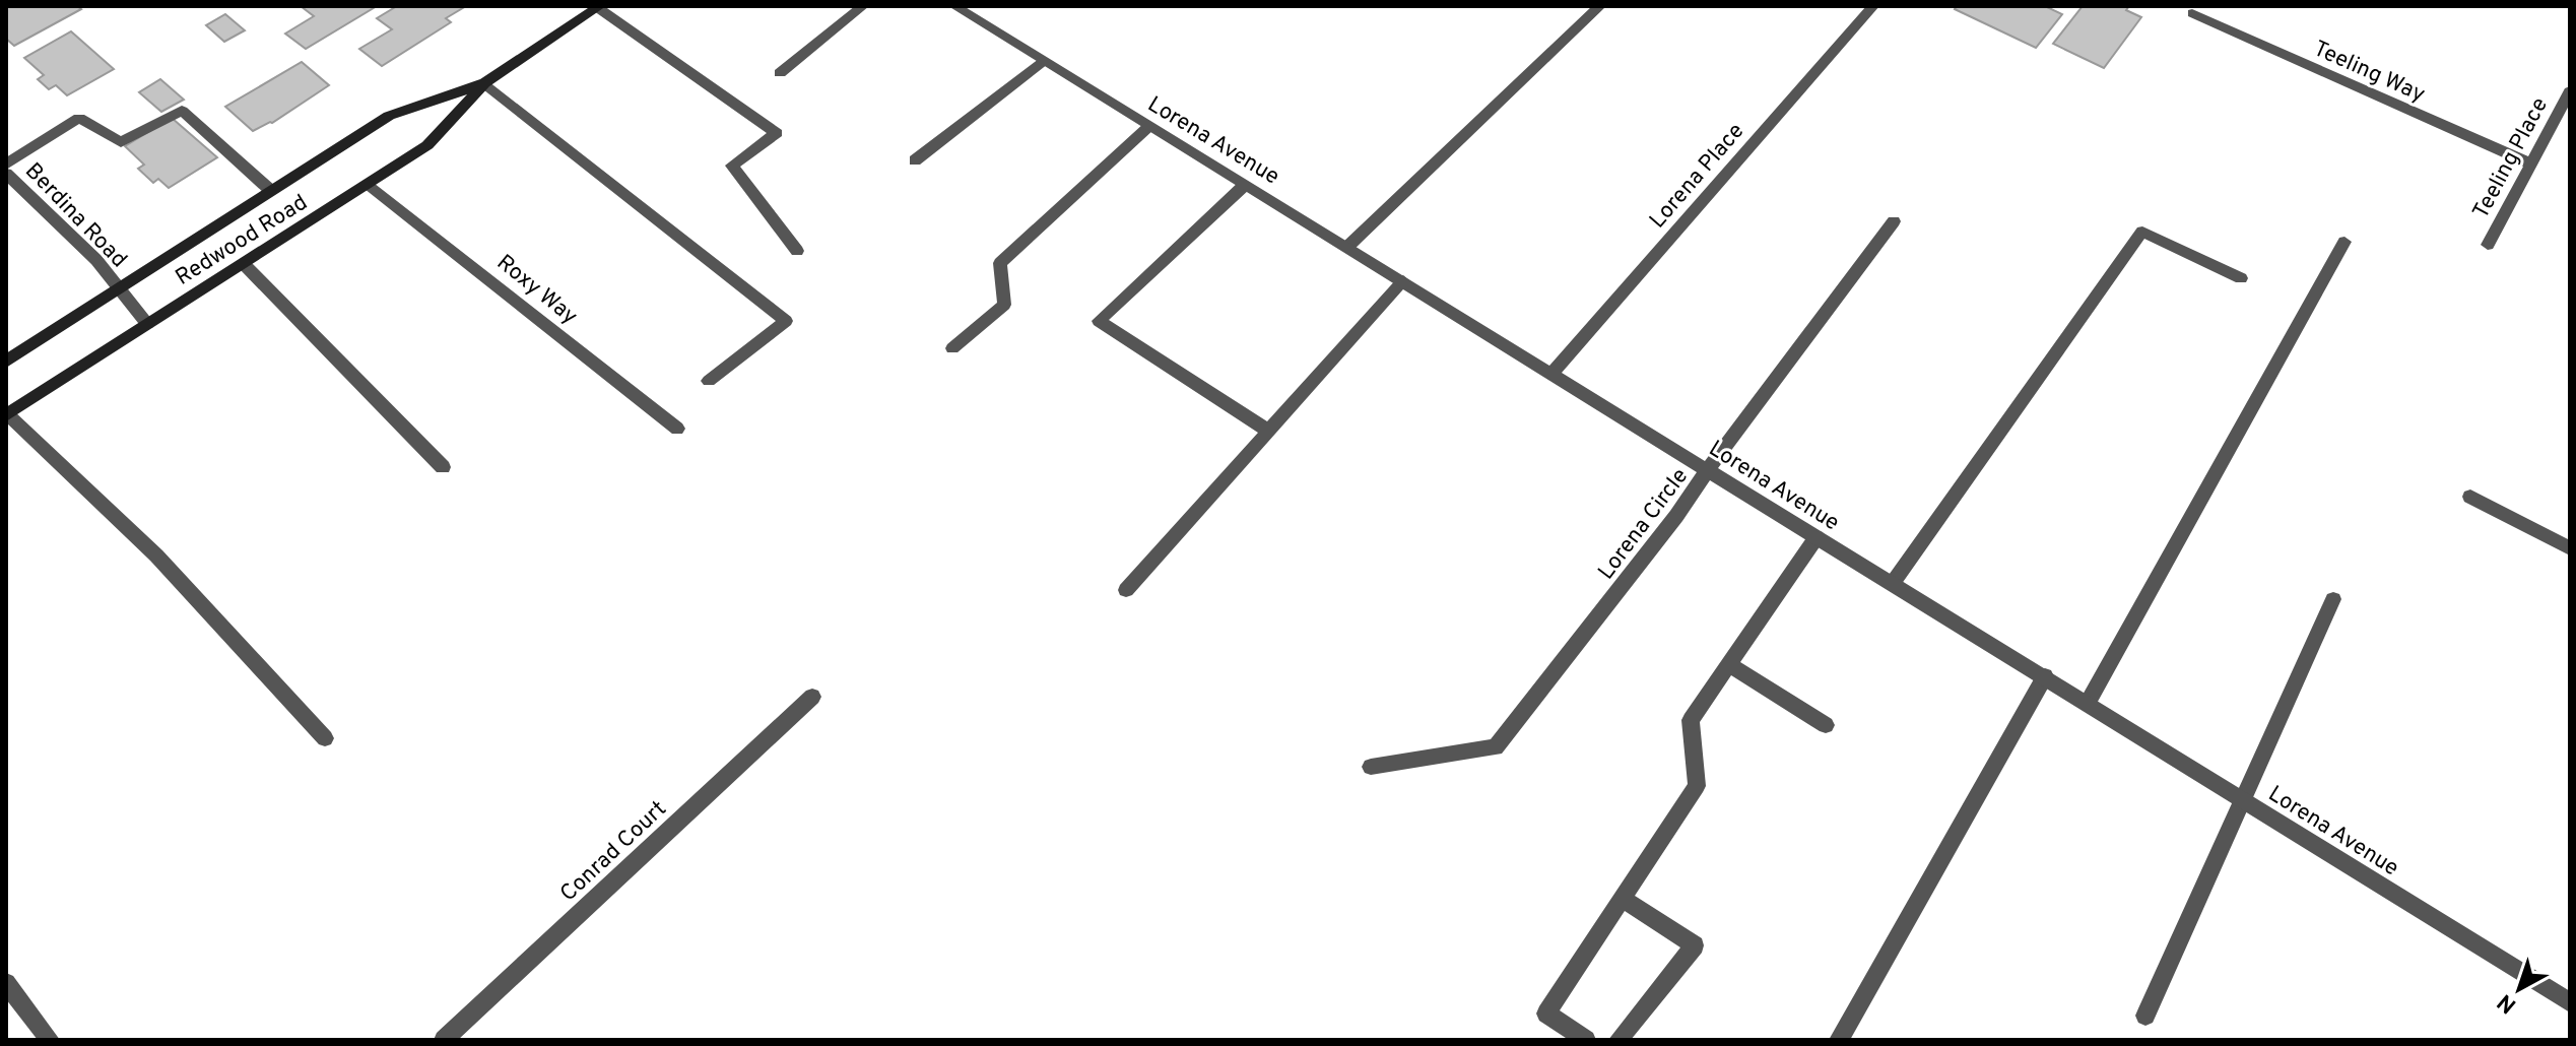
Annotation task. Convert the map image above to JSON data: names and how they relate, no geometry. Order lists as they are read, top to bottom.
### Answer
{
  "streets": {
    "main road": ["Redwood Road"],
    "street": [
      "Teeling Way",
      "Lorena Avenue",
      "Teeling Place",
      "Lorena Place",
      "Berdina Road",
      "Roxy Way",
      "Lorena Circle",
      "Conrad Court"
    ]
  },
  "crossings": [
    ["Teeling Way", "Teeling Place"],
    ["Lorena Avenue", "Lorena Place"],
    ["Lorena Avenue", "Lorena Circle"],
    ["Berdina Road", "Redwood Road"],
    ["Redwood Road", "Roxy Way"]
  ],
  "north": "bottom left"
}
